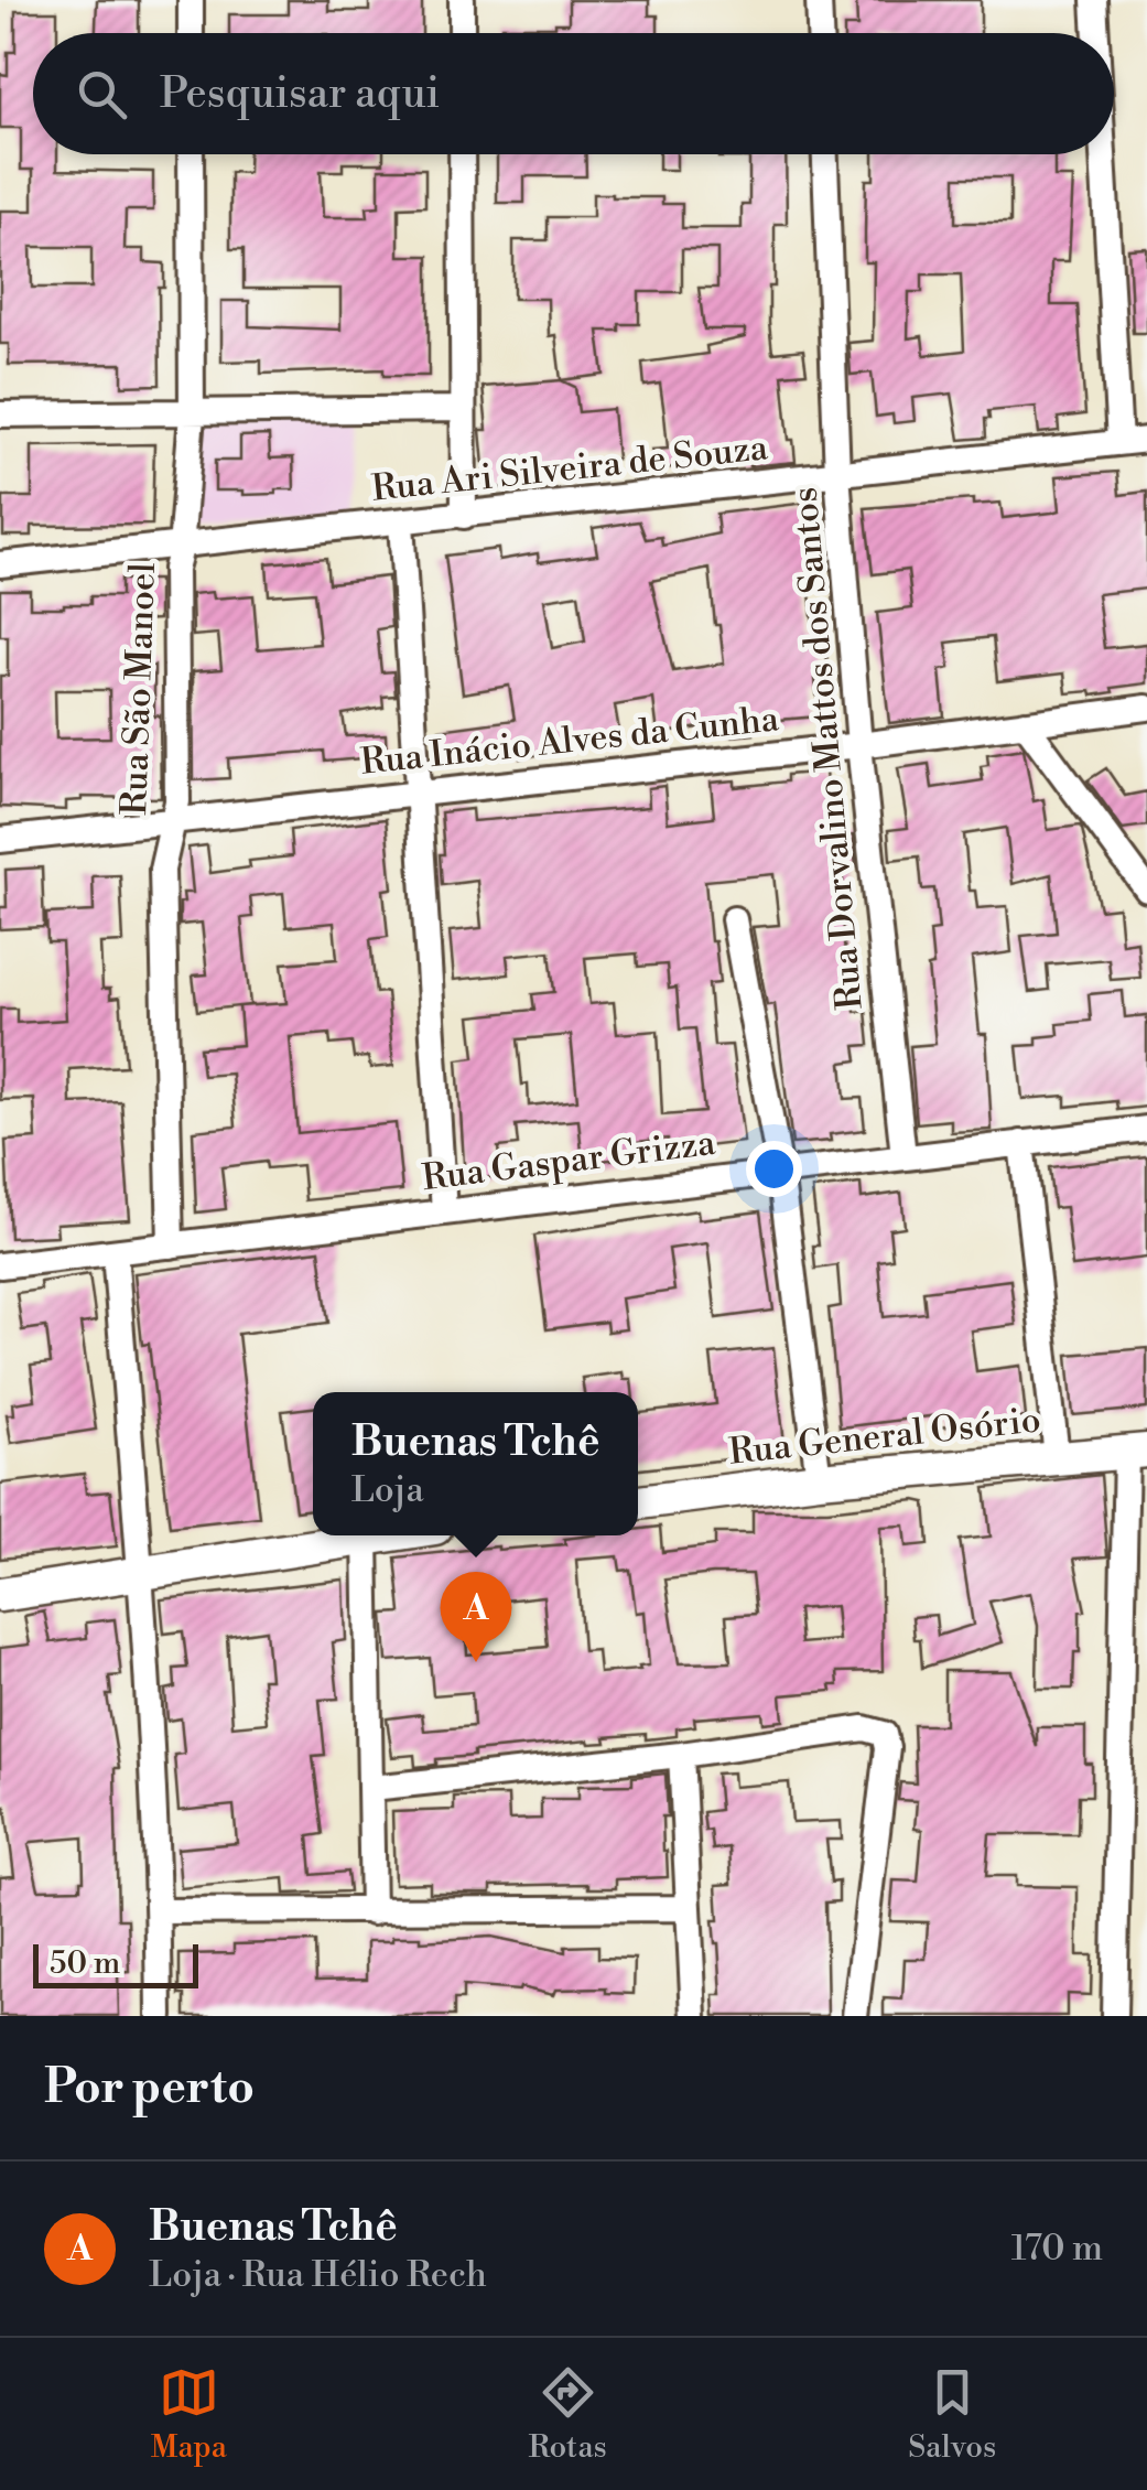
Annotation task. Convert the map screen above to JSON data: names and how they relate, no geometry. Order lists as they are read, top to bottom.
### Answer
{
  "streets": {
    "street": [
      "Rua Ari Silveira de Souza",
      "Rua São Manoel",
      "Rua Inácio Alves da Cunha",
      "Rua Dorvalino Mattos dos Santos",
      "Rua Gaspar Grizza",
      "Rua General Osório"
    ]
  },
  "crossings": [
    ["Rua Ari Silveira de Souza", "Rua São Manoel"],
    ["Rua Ari Silveira de Souza", "Rua Dorvalino Mattos dos Santos"],
    ["Rua São Manoel", "Rua Inácio Alves da Cunha"],
    ["Rua São Manoel", "Rua Gaspar Grizza"],
    ["Rua Inácio Alves da Cunha", "Rua Dorvalino Mattos dos Santos"],
    ["Rua Dorvalino Mattos dos Santos", "Rua Gaspar Grizza"]
  ],
  "scale_bar": "50 m",
  "page": {
    "search": "Pesquisar aqui",
    "popup": ["Buenas Tchê", "Loja"],
    "pins": "A",
    "scale": "50 m",
    "heading": "Por perto",
    "list": [
      {
        "mark": "A",
        "name": "Buenas Tchê",
        "note": "Loja · Rua Hélio Rech",
        "value": "170 m"
      }
    ],
    "nav": ["Mapa", "Rotas", "Salvos"]
  }
}
